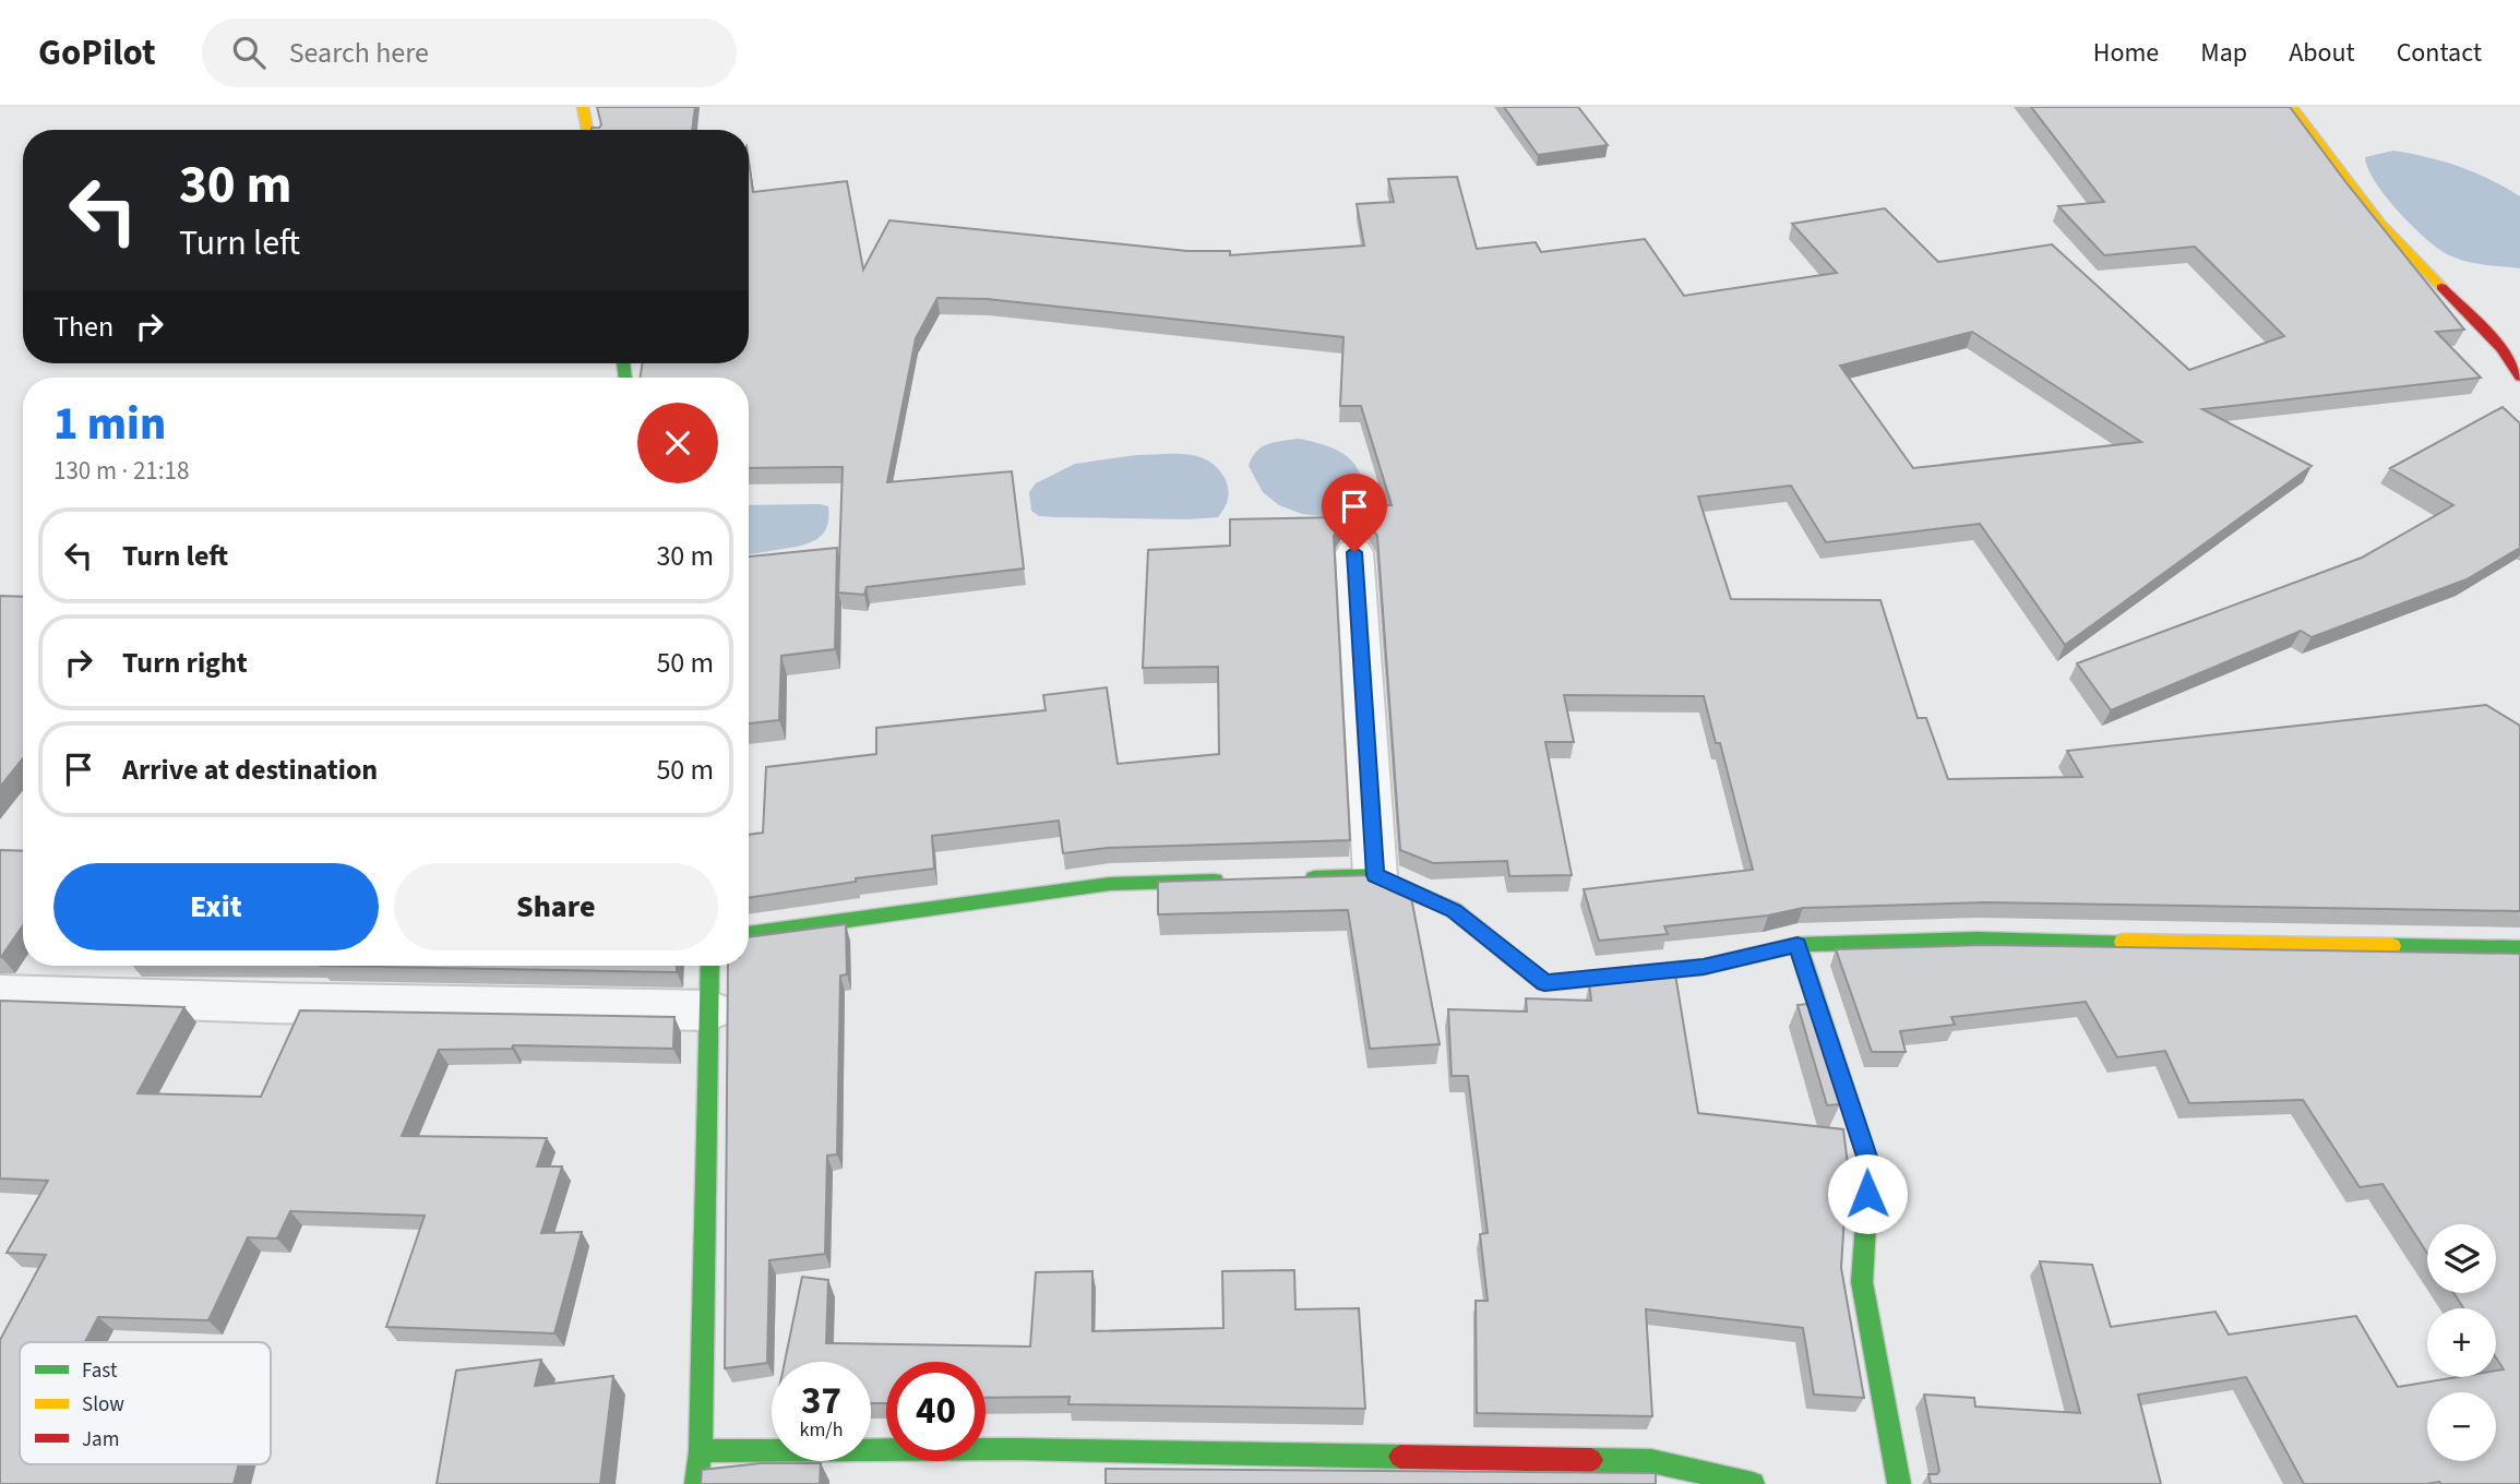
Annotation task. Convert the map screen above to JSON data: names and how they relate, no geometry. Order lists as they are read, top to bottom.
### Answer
{
  "legend": ["Fast", "Slow", "Jam"],
  "page": {
    "header": "GoPilot",
    "search": "Search here",
    "nav": [
      "Home",
      "Map",
      "About",
      "Contact"
    ],
    "turn": ["30 m", "Turn left"],
    "then": "Then",
    "heading": ["1 min", "130 m · 21:18"],
    "list": [
      {
        "name": "Turn left",
        "value": "30 m"
      },
      {
        "name": "Turn right",
        "value": "50 m"
      },
      {
        "name": "Arrive at destination",
        "value": "50 m"
      }
    ],
    "buttons": ["Exit", "Share"],
    "map_buttons": ["+", "−"],
    "speed": "37 km/h",
    "limit": "40"
  }
}
